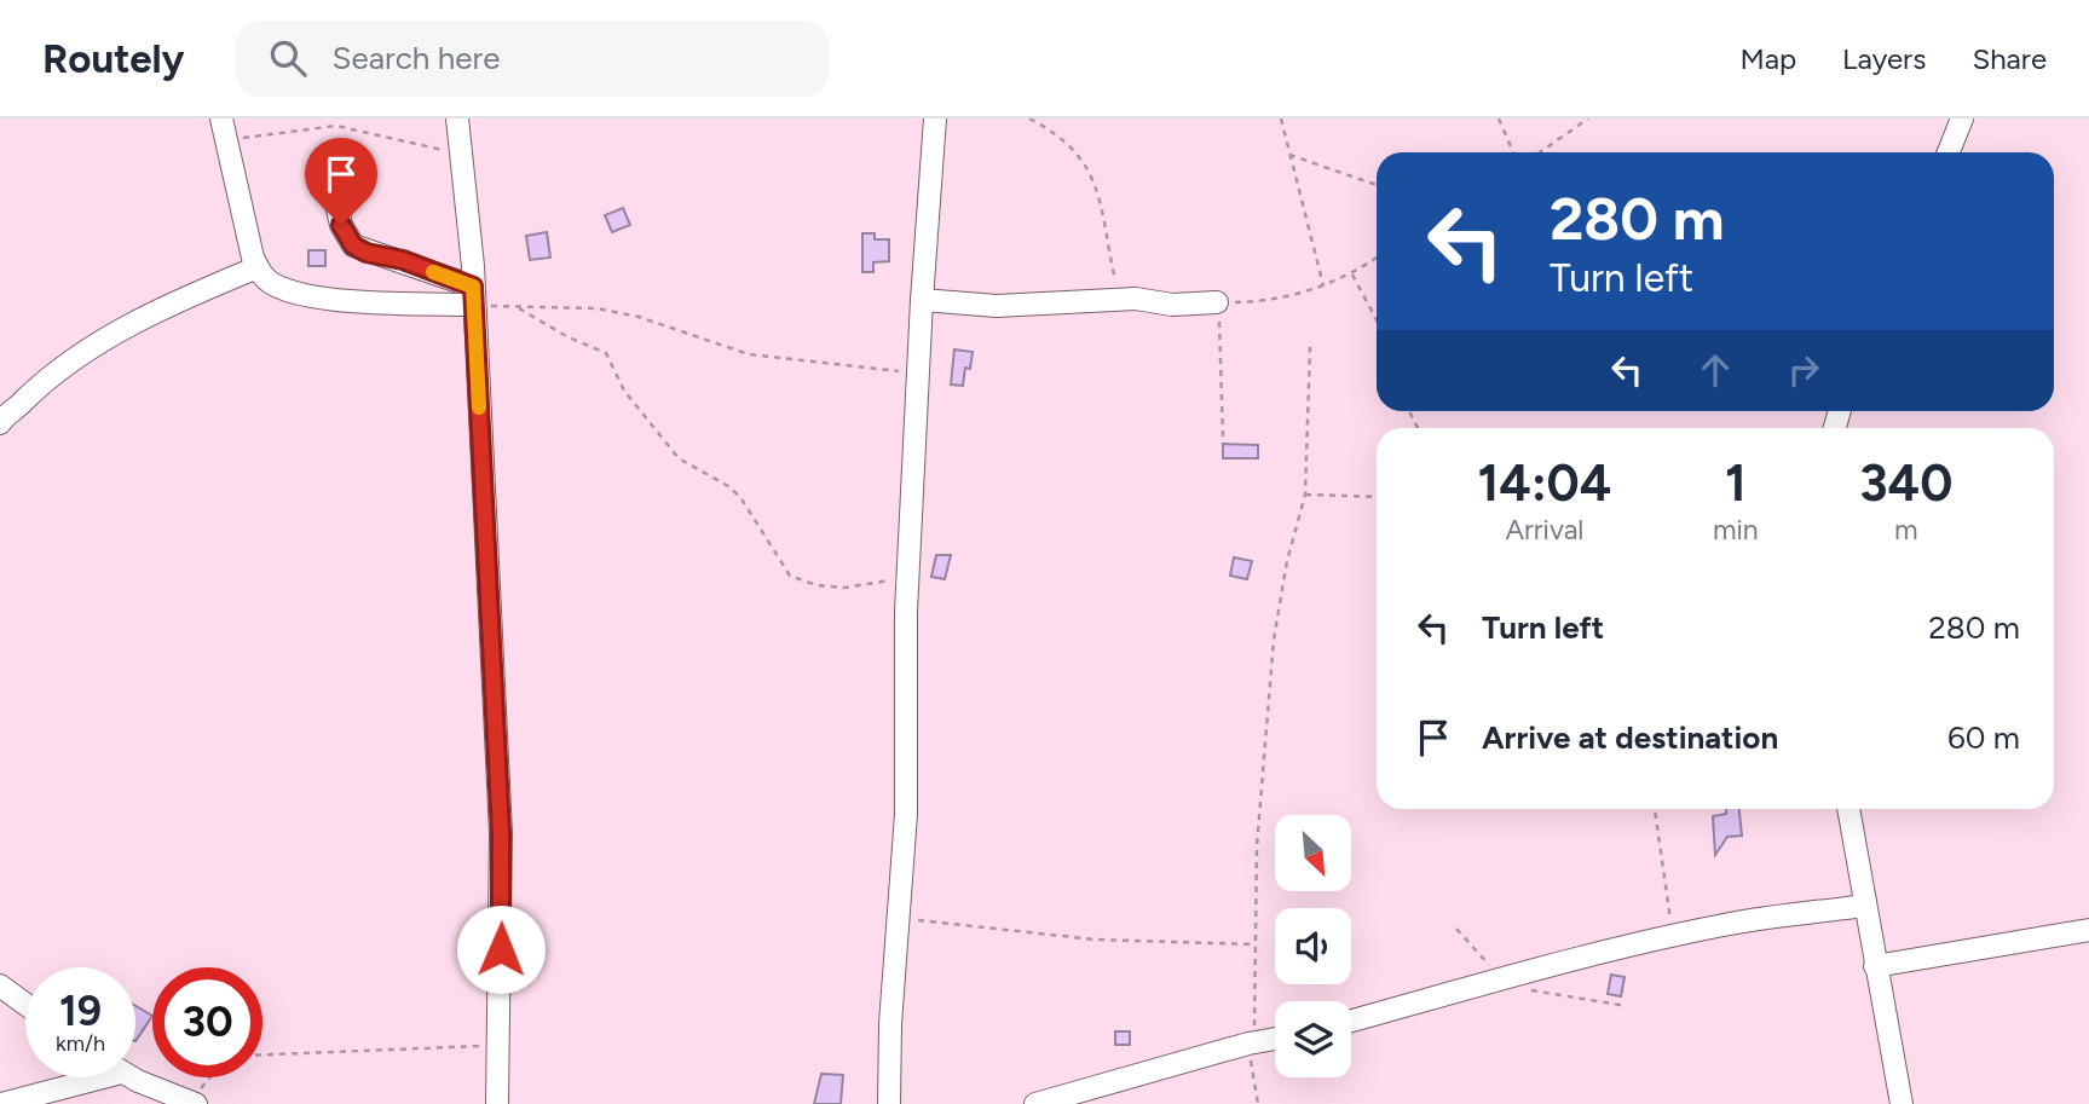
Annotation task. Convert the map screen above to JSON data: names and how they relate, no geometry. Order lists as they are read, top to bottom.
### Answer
{
  "north": "bottom right",
  "page": {
    "header": "Routely",
    "search": "Search here",
    "nav": ["Map", "Layers", "Share"],
    "turn": ["280 m", "Turn left"],
    "eta": [
      "14:04",
      "Arrival",
      "1",
      "min",
      "340",
      "m"
    ],
    "list": [
      {
        "name": "Turn left",
        "value": "280 m"
      },
      {
        "name": "Arrive at destination",
        "value": "60 m"
      }
    ],
    "speed": "19 km/h",
    "limit": "30"
  }
}
